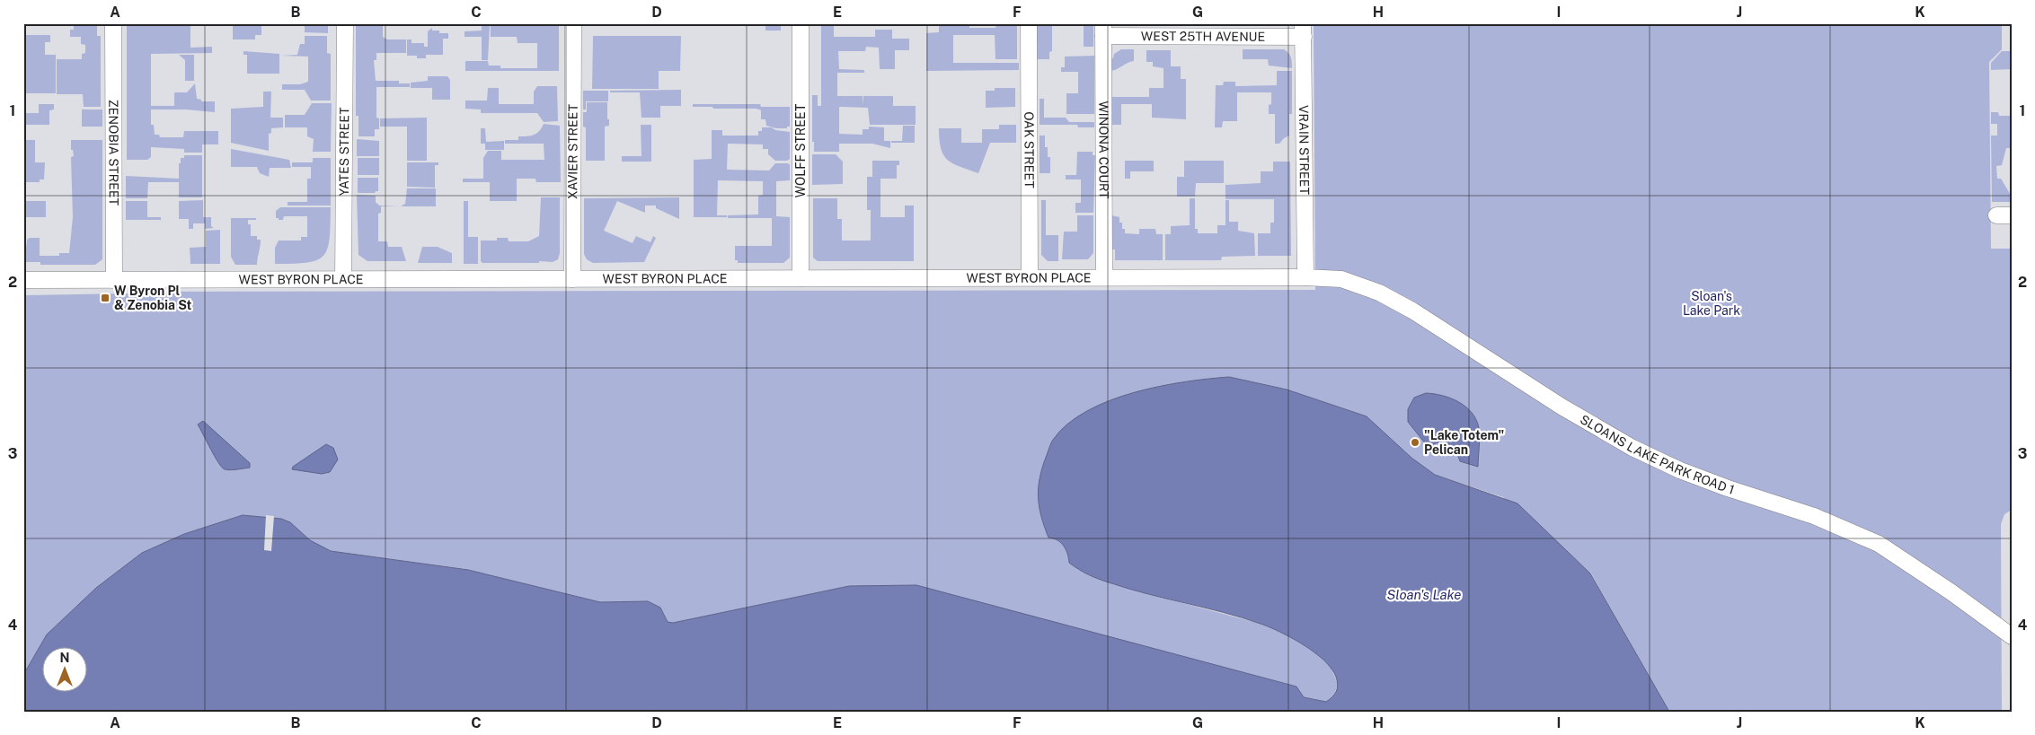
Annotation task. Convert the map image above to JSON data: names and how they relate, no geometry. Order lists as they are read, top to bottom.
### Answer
{
  "streets": {
    "street": [
      "WEST 25TH AVENUE",
      "VRAIN STREET",
      "XAVIER STREET",
      "WOLFF STREET",
      "OAK STREET",
      "WINONA COURT",
      "ZENOBIA STREET",
      "YATES STREET",
      "WEST BYRON PLACE",
      "SLOANS LAKE PARK ROAD 1"
    ]
  },
  "crossings": [
    ["WEST 25TH AVENUE", "VRAIN STREET"],
    ["WEST 25TH AVENUE", "WINONA COURT"],
    ["VRAIN STREET", "WEST BYRON PLACE"],
    ["VRAIN STREET", "SLOANS LAKE PARK ROAD 1"],
    ["XAVIER STREET", "WEST BYRON PLACE"],
    ["WOLFF STREET", "WEST BYRON PLACE"],
    ["OAK STREET", "WEST BYRON PLACE"],
    ["WINONA COURT", "WEST BYRON PLACE"],
    ["ZENOBIA STREET", "WEST BYRON PLACE"],
    ["YATES STREET", "WEST BYRON PLACE"],
    ["WEST BYRON PLACE", "SLOANS LAKE PARK ROAD 1"]
  ],
  "water": ["Sloan's Lake"],
  "parks": ["Sloan's Lake Park"],
  "places": {
    "transit": ["W Byron Pl & Zenobia St"],
    "other": ["\"Lake Totem\" Pelican"]
  },
  "north": "top",
  "grid": {
    "columns": [
      "A",
      "B",
      "C",
      "D",
      "E",
      "F",
      "G",
      "H",
      "I",
      "J",
      "K"
    ],
    "rows": [
      "1",
      "2",
      "3",
      "4"
    ]
  }
}
